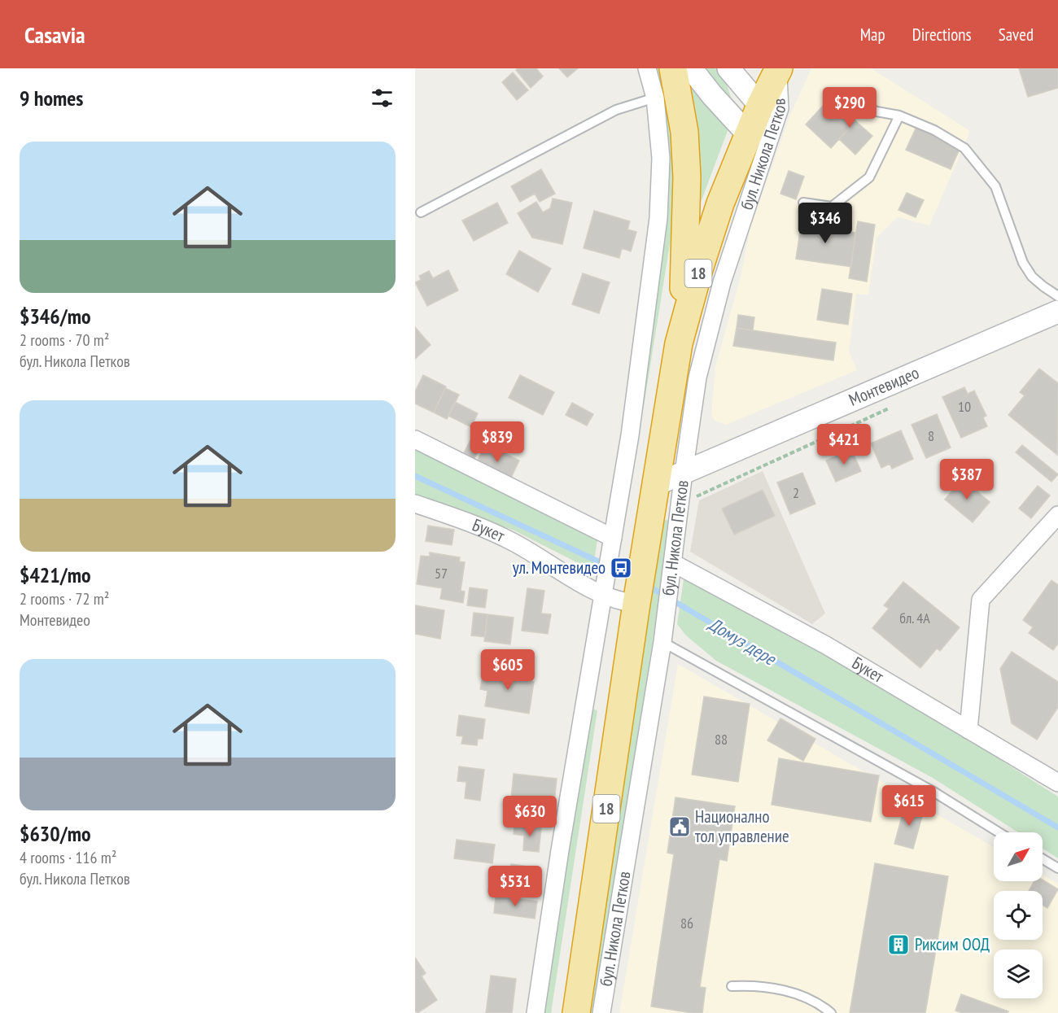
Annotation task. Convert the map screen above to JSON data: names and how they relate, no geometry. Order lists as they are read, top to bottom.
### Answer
{
  "streets": {
    "highway": ["бул. Никола Петков", "18"],
    "street": ["Монтевидео", "Букет"]
  },
  "crossings": [
    ["бул. Никола Петков", "18"],
    ["бул. Никола Петков", "Монтевидео"],
    ["бул. Никола Петков", "Букет"]
  ],
  "water": ["Домуз дере"],
  "places": {
    "bus stop": ["ул. Монтевидео"],
    "public building": ["Национално тол управление"],
    "building": ["Риксим ООД"]
  },
  "house_numbers": [
    "10",
    "8",
    "2",
    "57",
    "бл. 4А",
    "88",
    "86"
  ],
  "north": "top right",
  "page": {
    "header": "Casavia",
    "nav": ["Map", "Directions", "Saved"],
    "heading": "9 homes",
    "price": [
      "$290",
      "$346",
      "$839",
      "$421",
      "$387",
      "$605",
      "$615",
      "$630",
      "$531"
    ],
    "list": [
      {
        "name": "$346/mo",
        "note": "2 rooms · 70 m² · бул. Никола Петков"
      },
      {
        "name": "$421/mo",
        "note": "2 rooms · 72 m² · Монтевидео"
      },
      {
        "name": "$630/mo",
        "note": "4 rooms · 116 m² · бул. Никола Петков"
      }
    ]
  }
}
